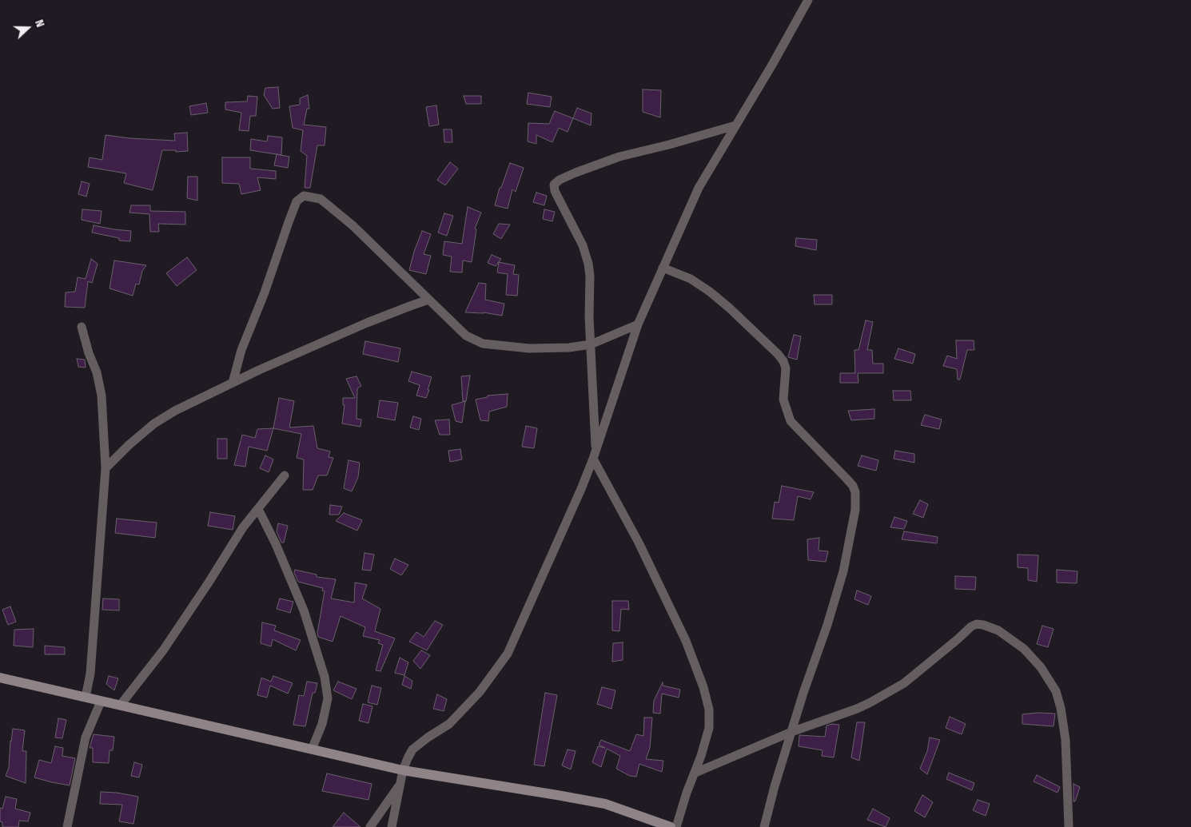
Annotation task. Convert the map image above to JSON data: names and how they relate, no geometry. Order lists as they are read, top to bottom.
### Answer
{
  "north": "right"
}
